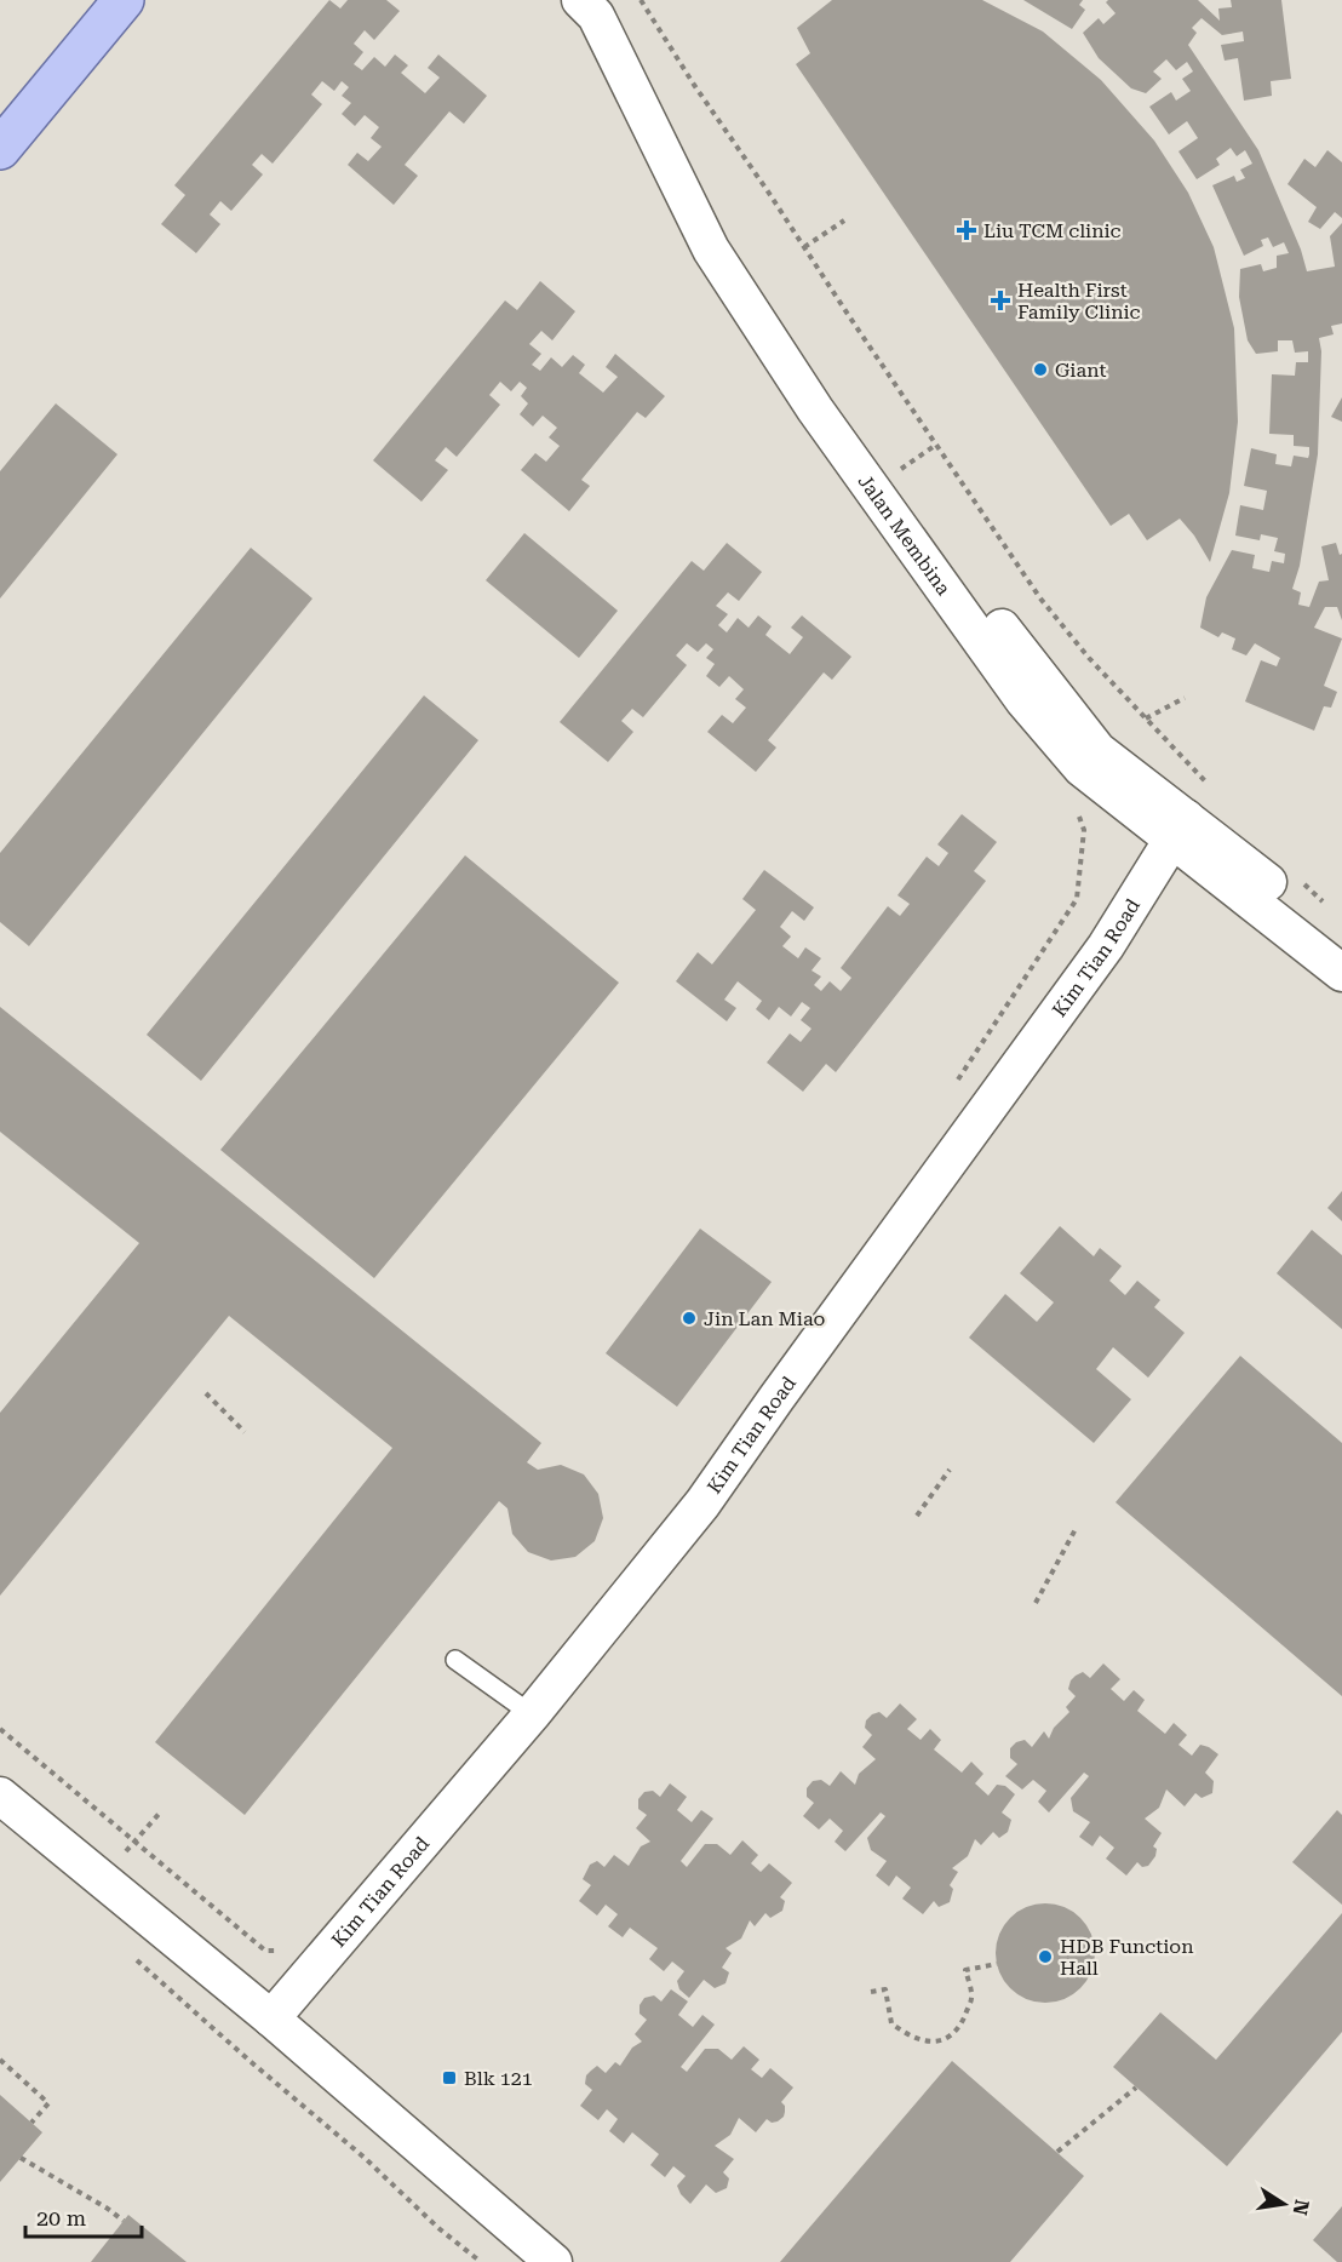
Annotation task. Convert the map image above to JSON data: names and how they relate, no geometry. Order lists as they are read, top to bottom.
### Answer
{
  "streets": {
    "street": ["Jalan Membina", "Kim Tian Road"]
  },
  "crossings": [
    ["Jalan Membina", "Kim Tian Road"]
  ],
  "places": {
    "health": ["Liu TCM clinic", "Health First Family Clinic"],
    "other": ["Giant", "Jin Lan Miao", "HDB Function Hall"],
    "transit": ["Blk 121"]
  },
  "scale_bar": "20 m",
  "north": "right"
}
